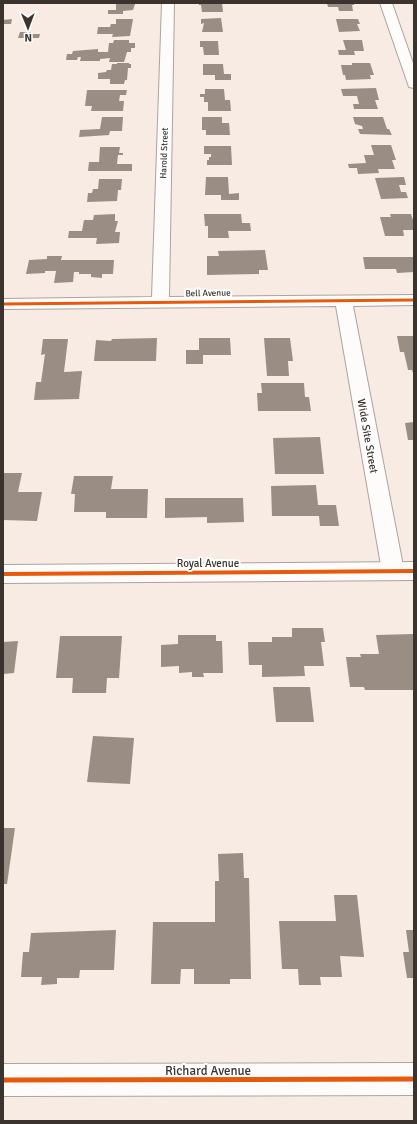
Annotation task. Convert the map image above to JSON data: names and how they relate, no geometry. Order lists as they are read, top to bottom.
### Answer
{
  "streets": {
    "street": [
      "Harold Street",
      "Bell Avenue",
      "Wide Site Street",
      "Royal Avenue",
      "Richard Avenue"
    ]
  },
  "crossings": [
    ["Harold Street", "Bell Avenue"],
    ["Bell Avenue", "Wide Site Street"],
    ["Wide Site Street", "Royal Avenue"]
  ],
  "north": "bottom"
}
